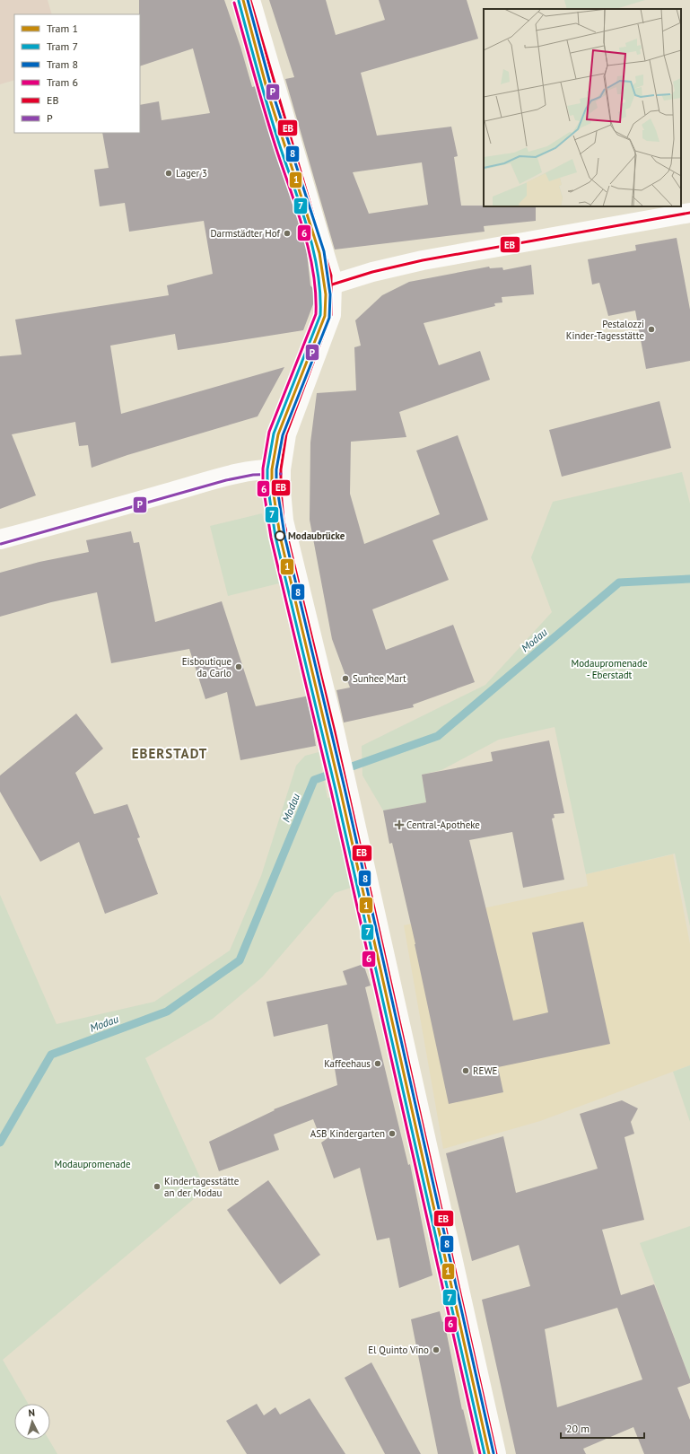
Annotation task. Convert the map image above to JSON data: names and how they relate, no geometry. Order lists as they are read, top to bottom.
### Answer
{
  "districts": ["EBERSTADT"],
  "water": ["Modau"],
  "parks": ["Modaupromenade - Eberstadt", "Modaupromenade"],
  "places": {
    "other": [
      "Lager 3",
      "Darmstädter Hof",
      "Pestalozzi Kinder-Tagesstätte",
      "Modaubrücke",
      "Eisboutique da Carlo",
      "Sunhee Mart",
      "Kaffeehaus",
      "REWE",
      "ASB Kindergarten",
      "Kindertagesstätte an der Modau",
      "El Quinto Vino"
    ],
    "health": ["Central-Apotheke"]
  },
  "lines": [
    "tram line 1",
    "tram line 8",
    "transit line EB",
    "tram line 7",
    "transit line P",
    "tram line 6"
  ],
  "legend": [
    "Tram 1",
    "Tram 7",
    "Tram 8",
    "Tram 6",
    "EB",
    "P"
  ],
  "scale_bar": "20 m",
  "north": "top"
}
